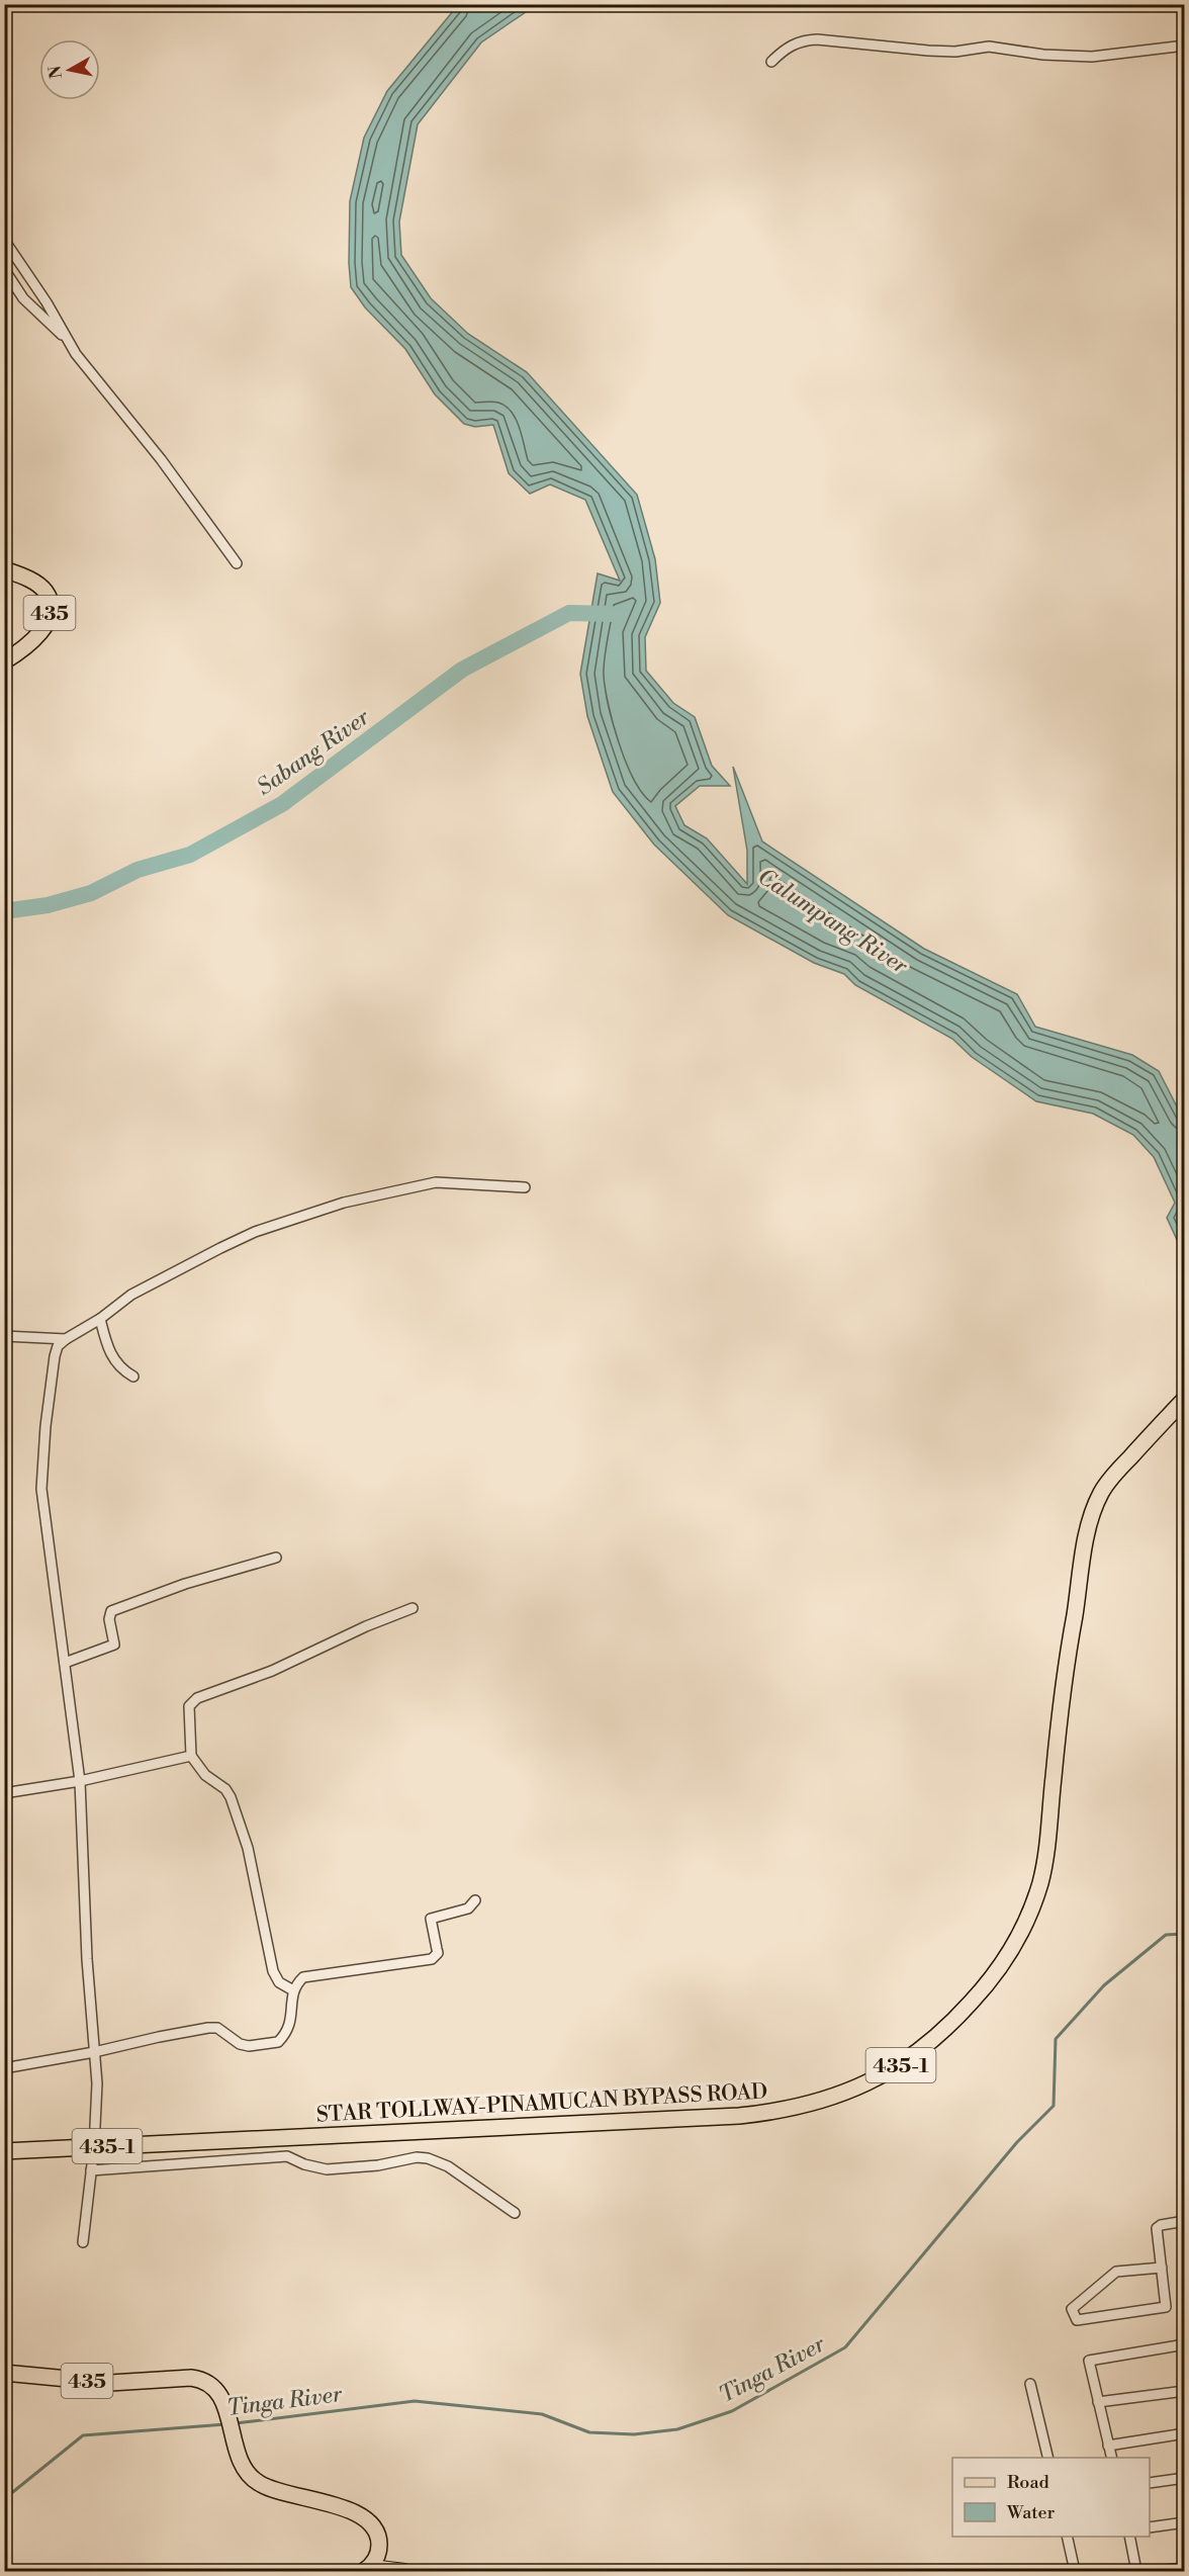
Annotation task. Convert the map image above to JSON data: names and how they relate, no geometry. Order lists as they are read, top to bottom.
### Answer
{
  "streets": {
    "main road": ["435", "435-1", "STAR TOLLWAY-PINAMUCAN BYPASS ROAD"]
  },
  "water": ["Sabang River", "Calumpang River", "Tinga River"],
  "legend": ["Road", "Water"],
  "north": "left"
}
